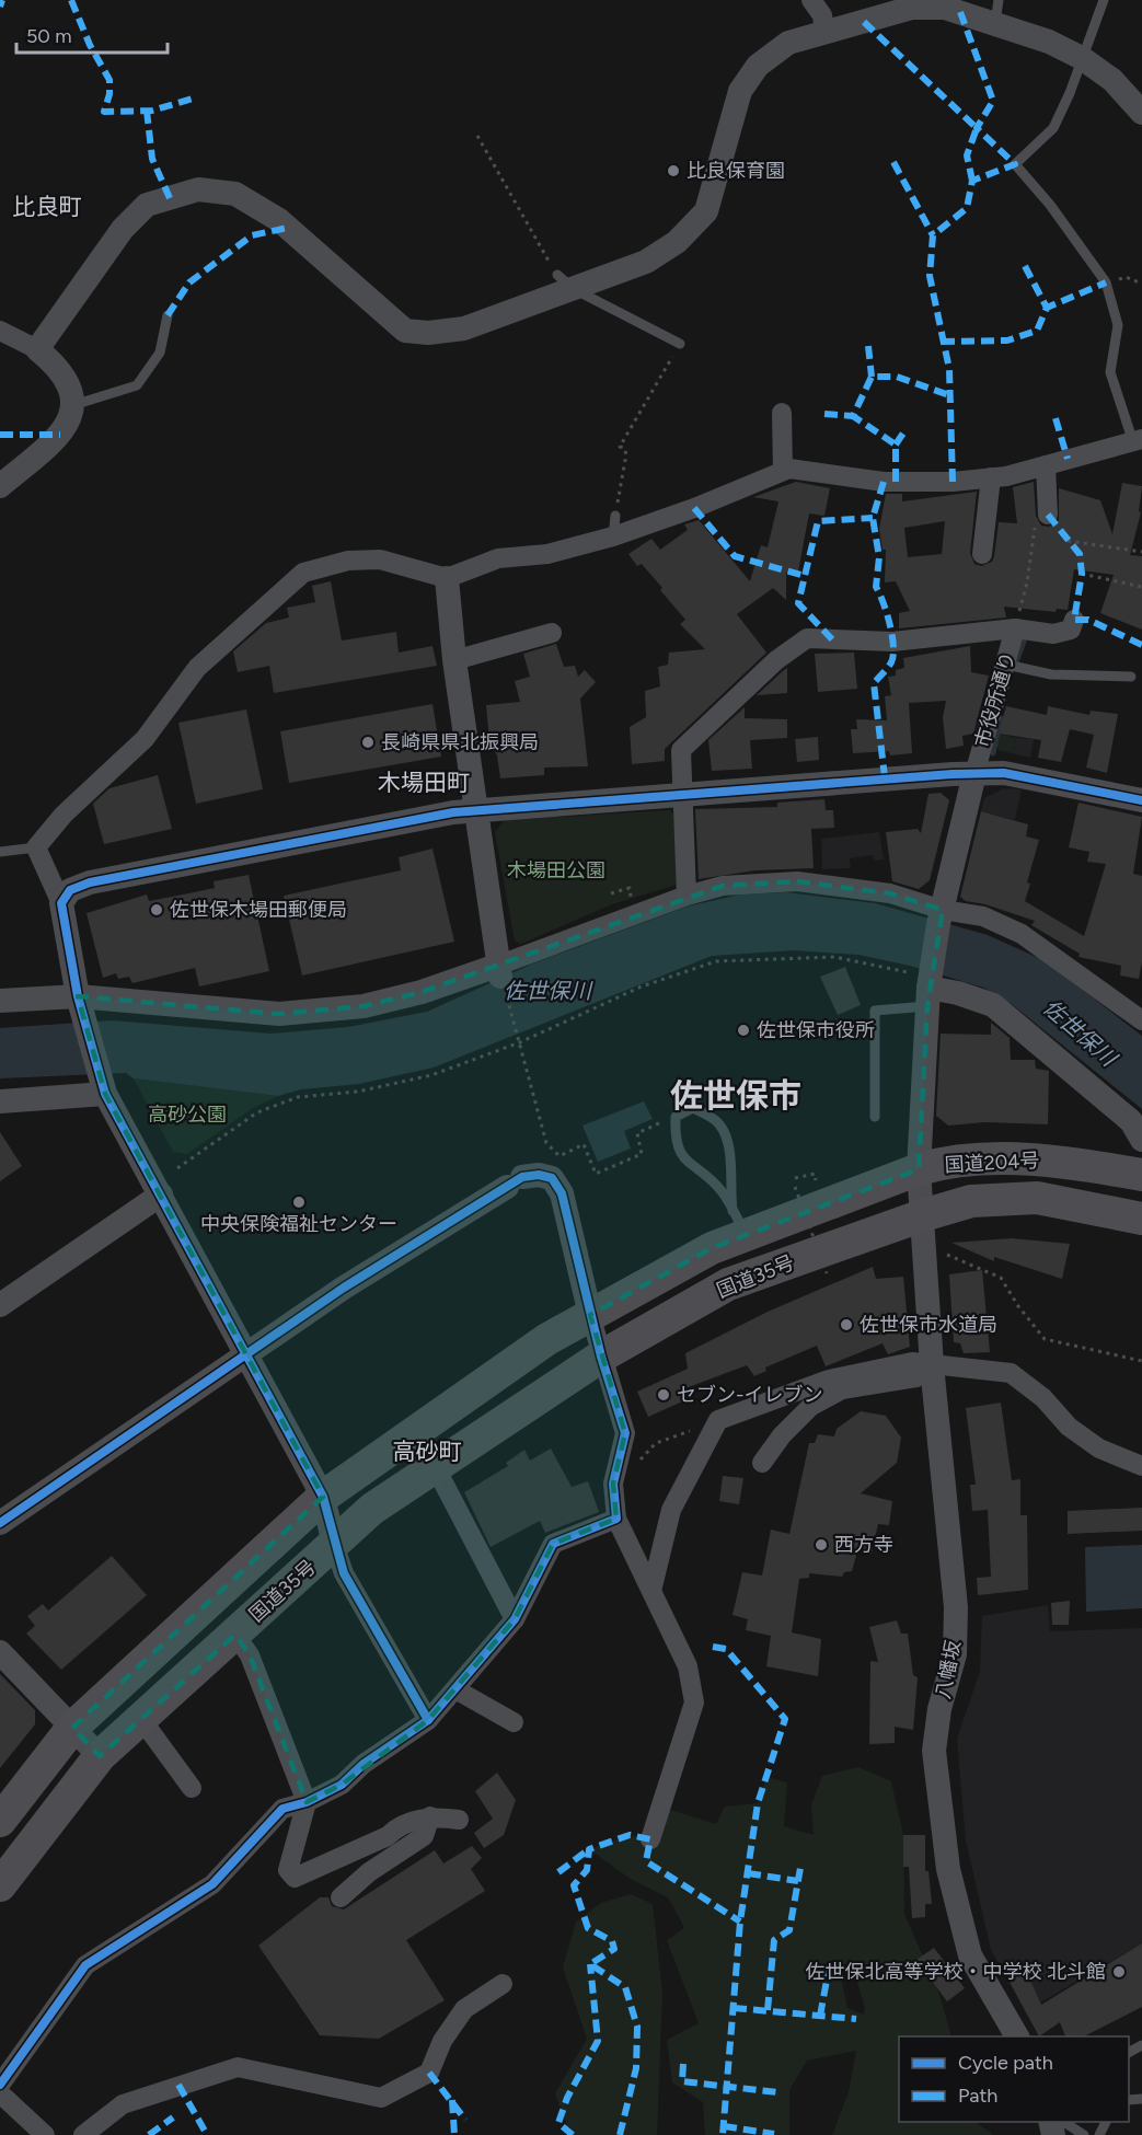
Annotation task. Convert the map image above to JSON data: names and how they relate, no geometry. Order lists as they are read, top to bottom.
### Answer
{
  "streets": {
    "highway": ["国道204号", "国道35号"],
    "street": ["市役所通り", "八幡坂"]
  },
  "crossings": [
    ["国道204号", "国道35号"],
    ["国道204号", "八幡坂"]
  ],
  "districts": [
    "比良町",
    "木場田町",
    "佐世保市",
    "高砂町"
  ],
  "water": ["佐世保川"],
  "parks": ["木場田公園", "高砂公園"],
  "places": [
    "比良保育園",
    "長崎県県北振興局",
    "佐世保木場田郵便局",
    "佐世保市役所",
    "中央保険福祉センター",
    "佐世保市水道局",
    "セブン-イレブン",
    "西方寺",
    "佐世保北高等学校・中学校 北斗館"
  ],
  "legend": ["Cycle path", "Path"],
  "scale_bar": "50 m"
}
